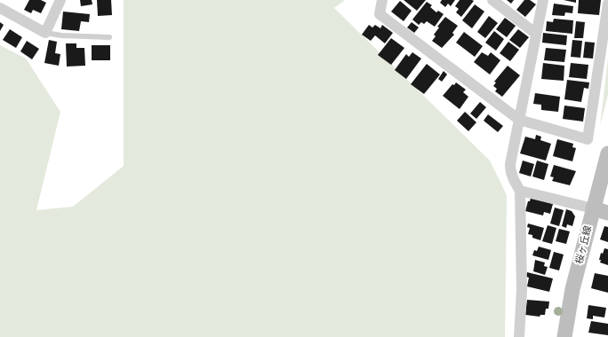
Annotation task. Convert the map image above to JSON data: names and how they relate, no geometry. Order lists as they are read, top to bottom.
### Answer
{
  "streets": {
    "street": ["桜ヶ丘線"]
  }
}
